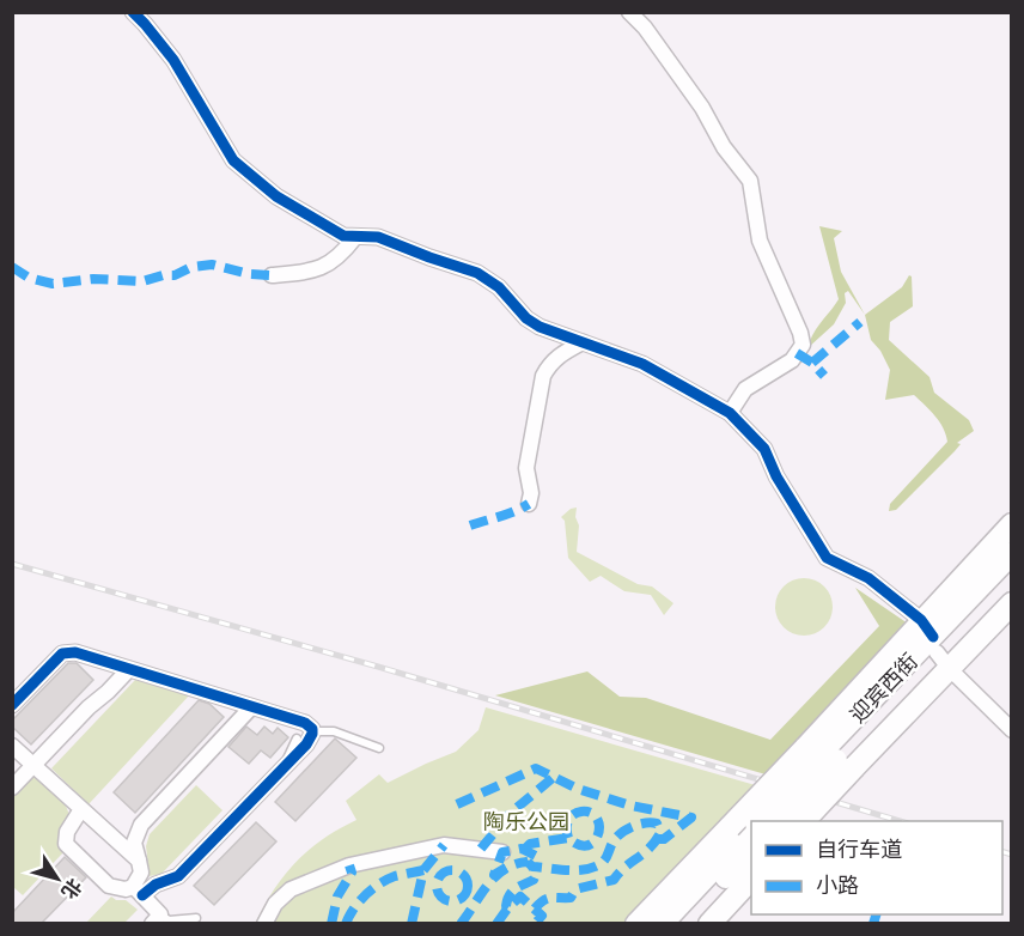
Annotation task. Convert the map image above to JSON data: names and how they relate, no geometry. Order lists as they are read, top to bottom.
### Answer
{
  "streets": {
    "main road": ["迎宾西街"]
  },
  "parks": ["陶乐公园"],
  "legend": ["自行车道", "小路"],
  "north": "bottom right"
}
